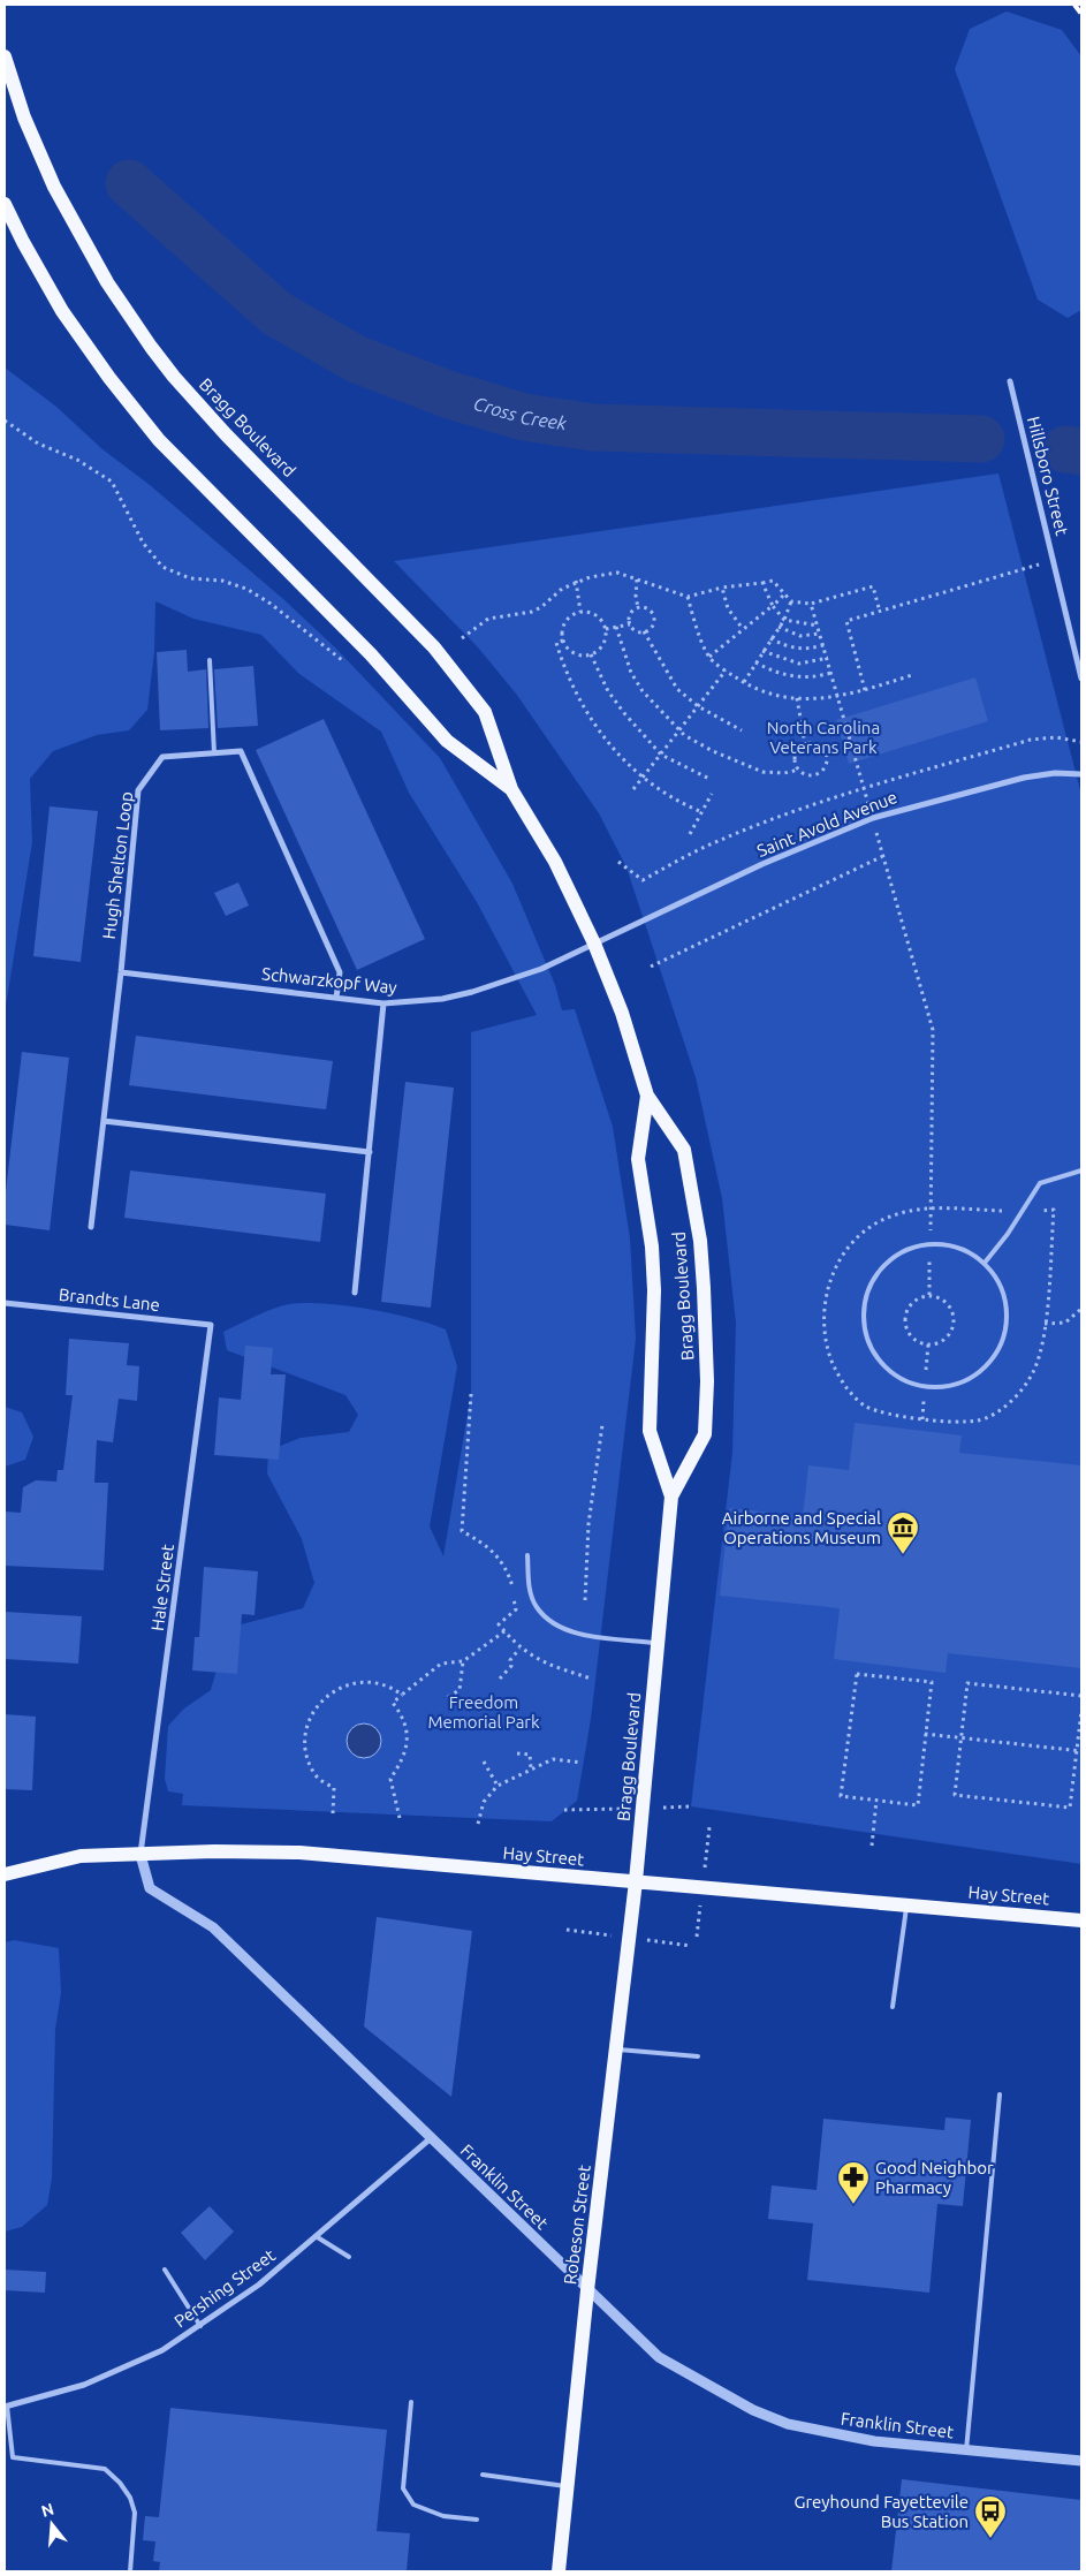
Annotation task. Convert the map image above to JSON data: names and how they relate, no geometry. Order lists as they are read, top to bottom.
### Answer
{
  "streets": {
    "main road": ["Bragg Boulevard", "Hay Street", "Robeson Street"],
    "street": [
      "Hillsboro Street",
      "Saint Avold Avenue",
      "Hugh Shelton Loop",
      "Schwarzkopf Way",
      "Brandts Lane",
      "Hale Street",
      "Franklin Street",
      "Pershing Street"
    ]
  },
  "crossings": [
    ["Bragg Boulevard", "Saint Avold Avenue"],
    ["Bragg Boulevard", "Schwarzkopf Way"],
    ["Bragg Boulevard", "Hay Street"],
    ["Bragg Boulevard", "Robeson Street"],
    ["Saint Avold Avenue", "Schwarzkopf Way"],
    ["Hugh Shelton Loop", "Schwarzkopf Way"],
    ["Brandts Lane", "Hale Street"],
    ["Hale Street", "Hay Street"],
    ["Hale Street", "Franklin Street"],
    ["Hay Street", "Franklin Street"],
    ["Hay Street", "Robeson Street"],
    ["Franklin Street", "Robeson Street"],
    ["Franklin Street", "Pershing Street"]
  ],
  "water": ["Cross Creek"],
  "parks": ["North Carolina Veterans Park", "Freedom Memorial Park"],
  "places": {
    "museum": ["Airborne and Special Operations Museum"],
    "pharmacy": ["Good Neighbor Pharmacy"],
    "bus stop": ["Greyhound Fayettevile Bus Station"]
  },
  "north": "top"
}
